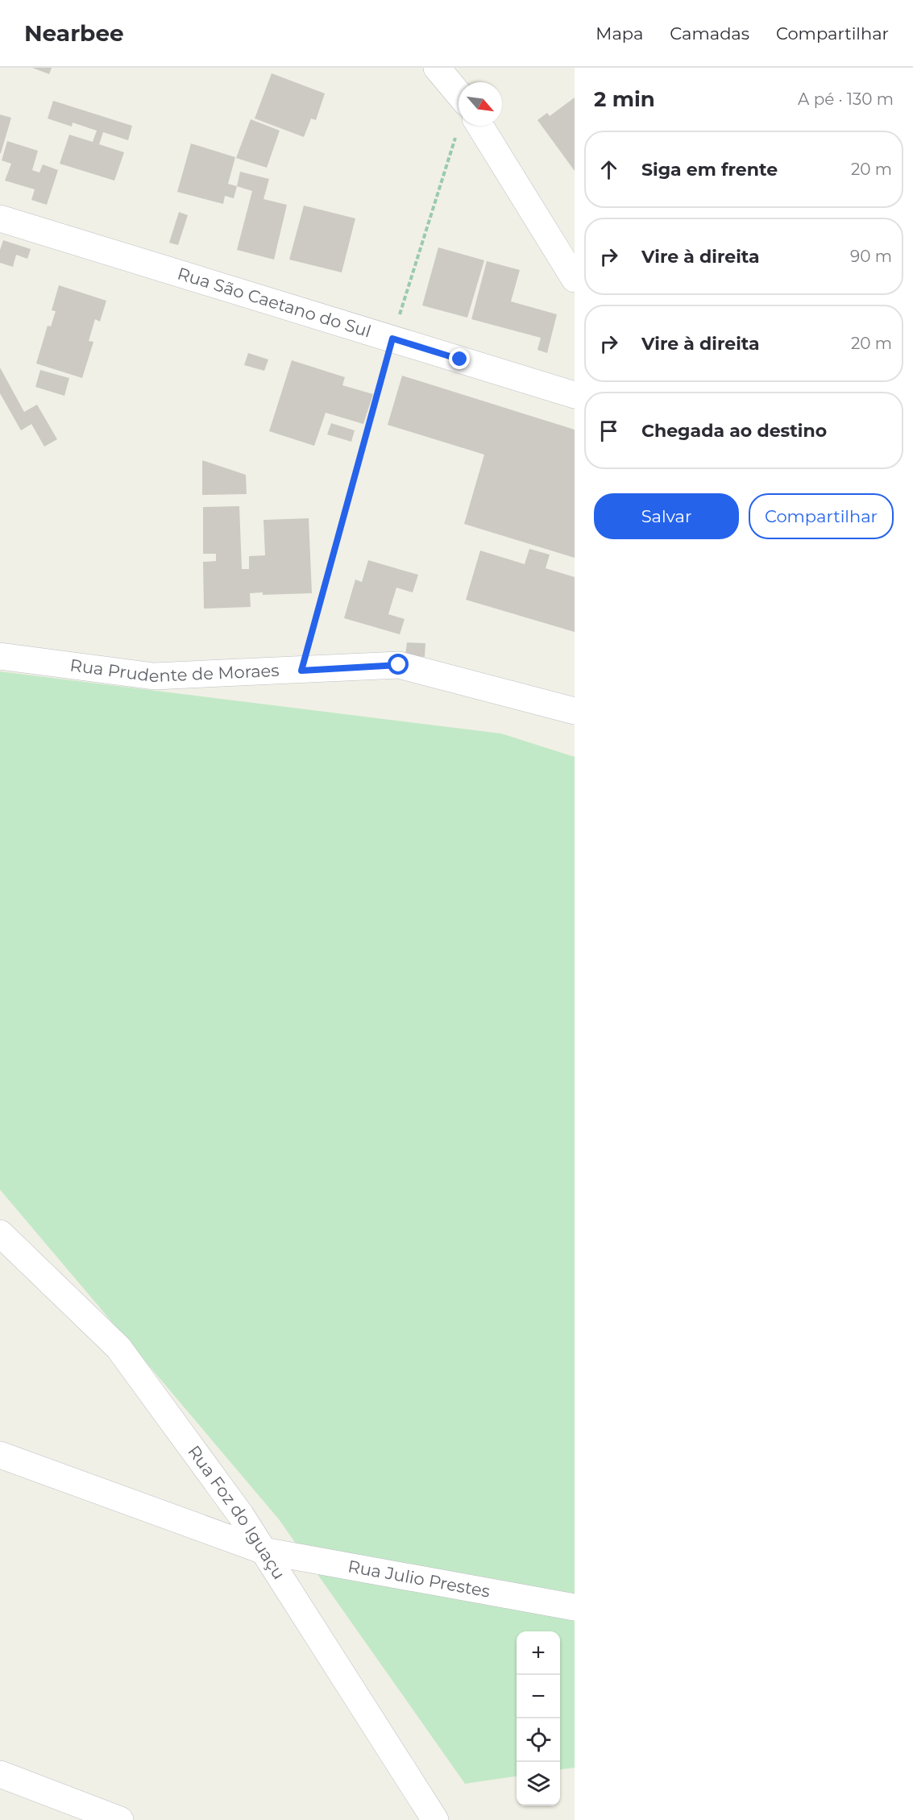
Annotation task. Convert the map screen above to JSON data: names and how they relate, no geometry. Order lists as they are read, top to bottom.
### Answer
{
  "streets": {
    "street": [
      "Rua São Caetano do Sul",
      "Rua Prudente de Moraes",
      "Rua Foz do Iguaçu",
      "Rua Julio Prestes"
    ]
  },
  "crossings": [
    ["Rua Foz do Iguaçu", "Rua Julio Prestes"]
  ],
  "north": "bottom right",
  "page": {
    "header": "Nearbee",
    "nav": ["Mapa", "Camadas", "Compartilhar"],
    "heading": ["2 min", "A pé · 130 m"],
    "list": [
      ["Siga em frente", "20 m"],
      ["Vire à direita", "90 m"],
      ["Vire à direita", "20 m"],
      "Chegada ao destino"
    ],
    "buttons": ["Salvar", "Compartilhar"],
    "map_buttons": ["+", "−"]
  }
}
